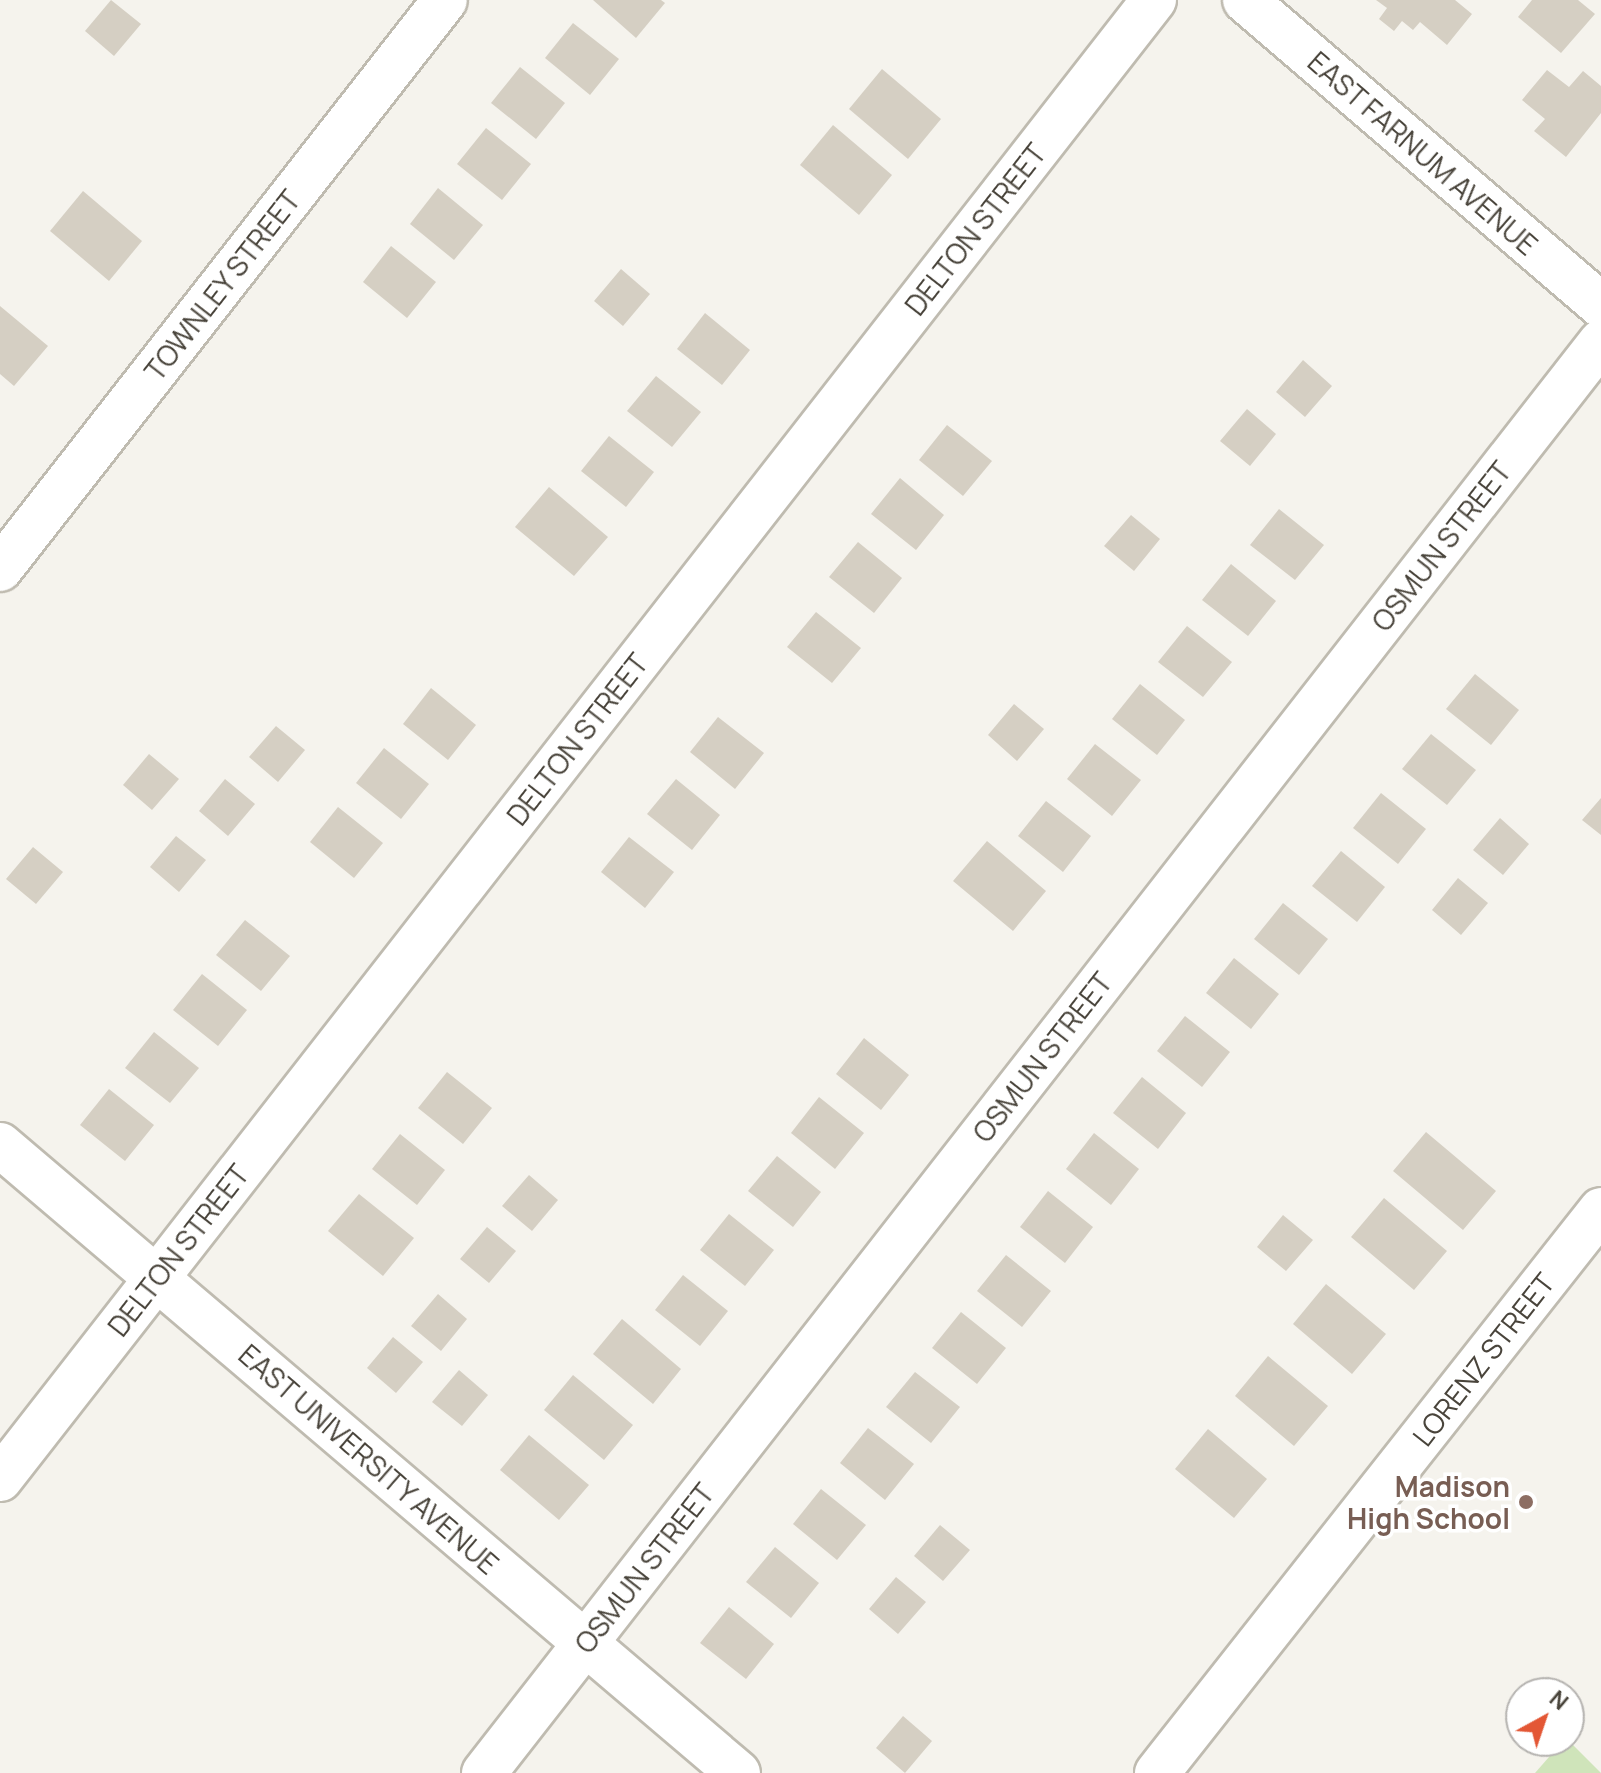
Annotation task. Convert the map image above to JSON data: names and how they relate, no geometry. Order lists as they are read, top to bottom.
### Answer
{
  "streets": {
    "street": [
      "EAST FARNUM AVENUE",
      "DELTON STREET",
      "TOWNLEY STREET",
      "OSMUN STREET",
      "LORENZ STREET",
      "EAST UNIVERSITY AVENUE"
    ]
  },
  "crossings": [
    ["DELTON STREET", "EAST UNIVERSITY AVENUE"],
    ["OSMUN STREET", "EAST UNIVERSITY AVENUE"]
  ],
  "places": ["Madison High School"],
  "north": "top right"
}
